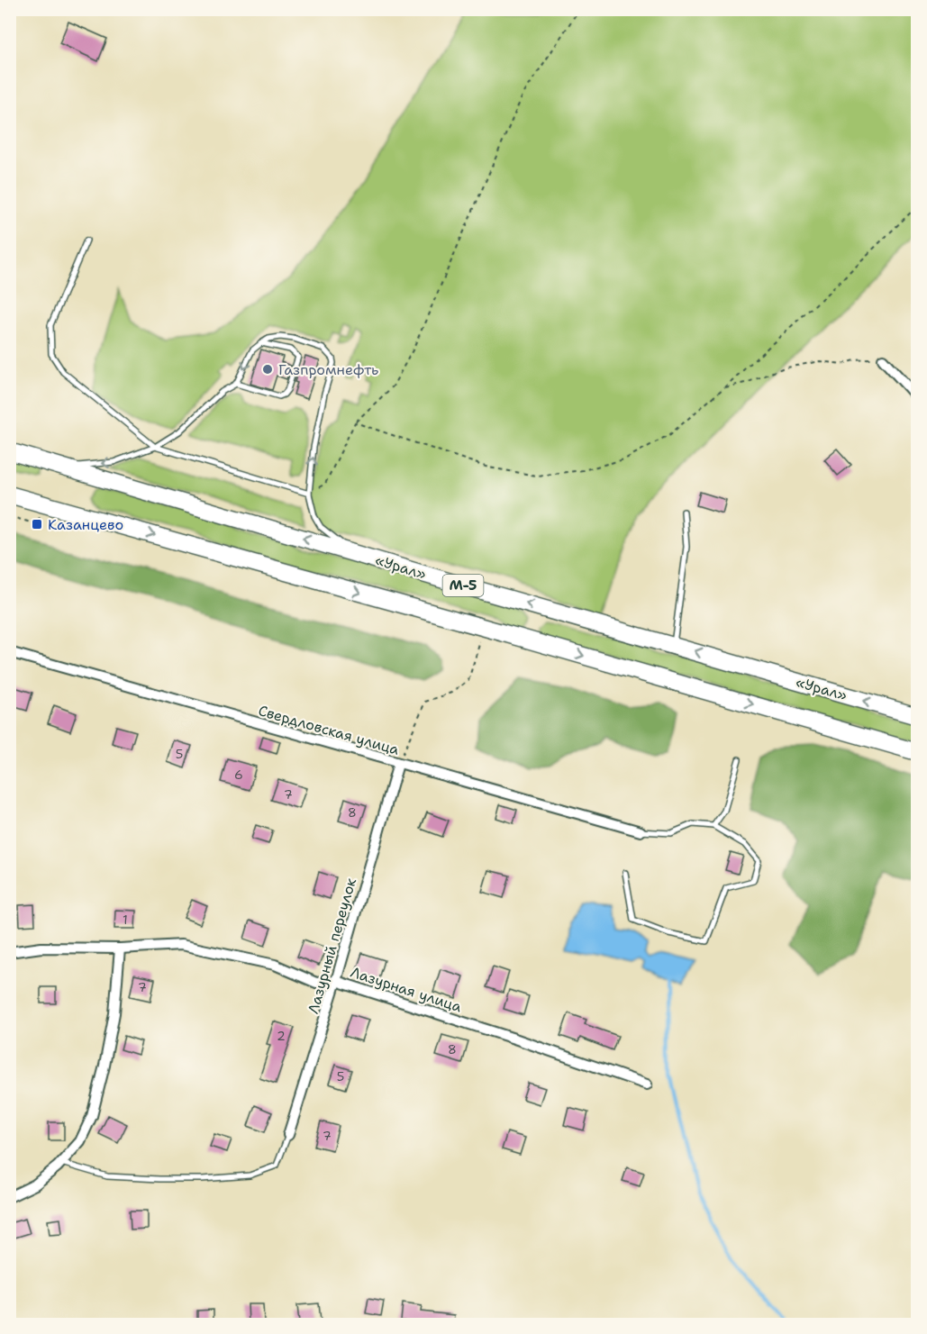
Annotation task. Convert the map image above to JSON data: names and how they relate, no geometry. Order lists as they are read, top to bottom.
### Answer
{
  "streets": {
    "main road": ["«Урал»", "М-5"],
    "street": ["Свердловская улица", "Лазурный переулок", "Лазурная улица"]
  },
  "crossings": [
    ["Свердловская улица", "Лазурный переулок"],
    ["Лазурный переулок", "Лазурная улица"]
  ],
  "places": {
    "other": ["Газпромнефть"],
    "transit": ["Казанцево"]
  },
  "house_numbers": [
    "5",
    "6",
    "7",
    "8",
    "1",
    "7",
    "2",
    "8",
    "5",
    "7"
  ]
}
